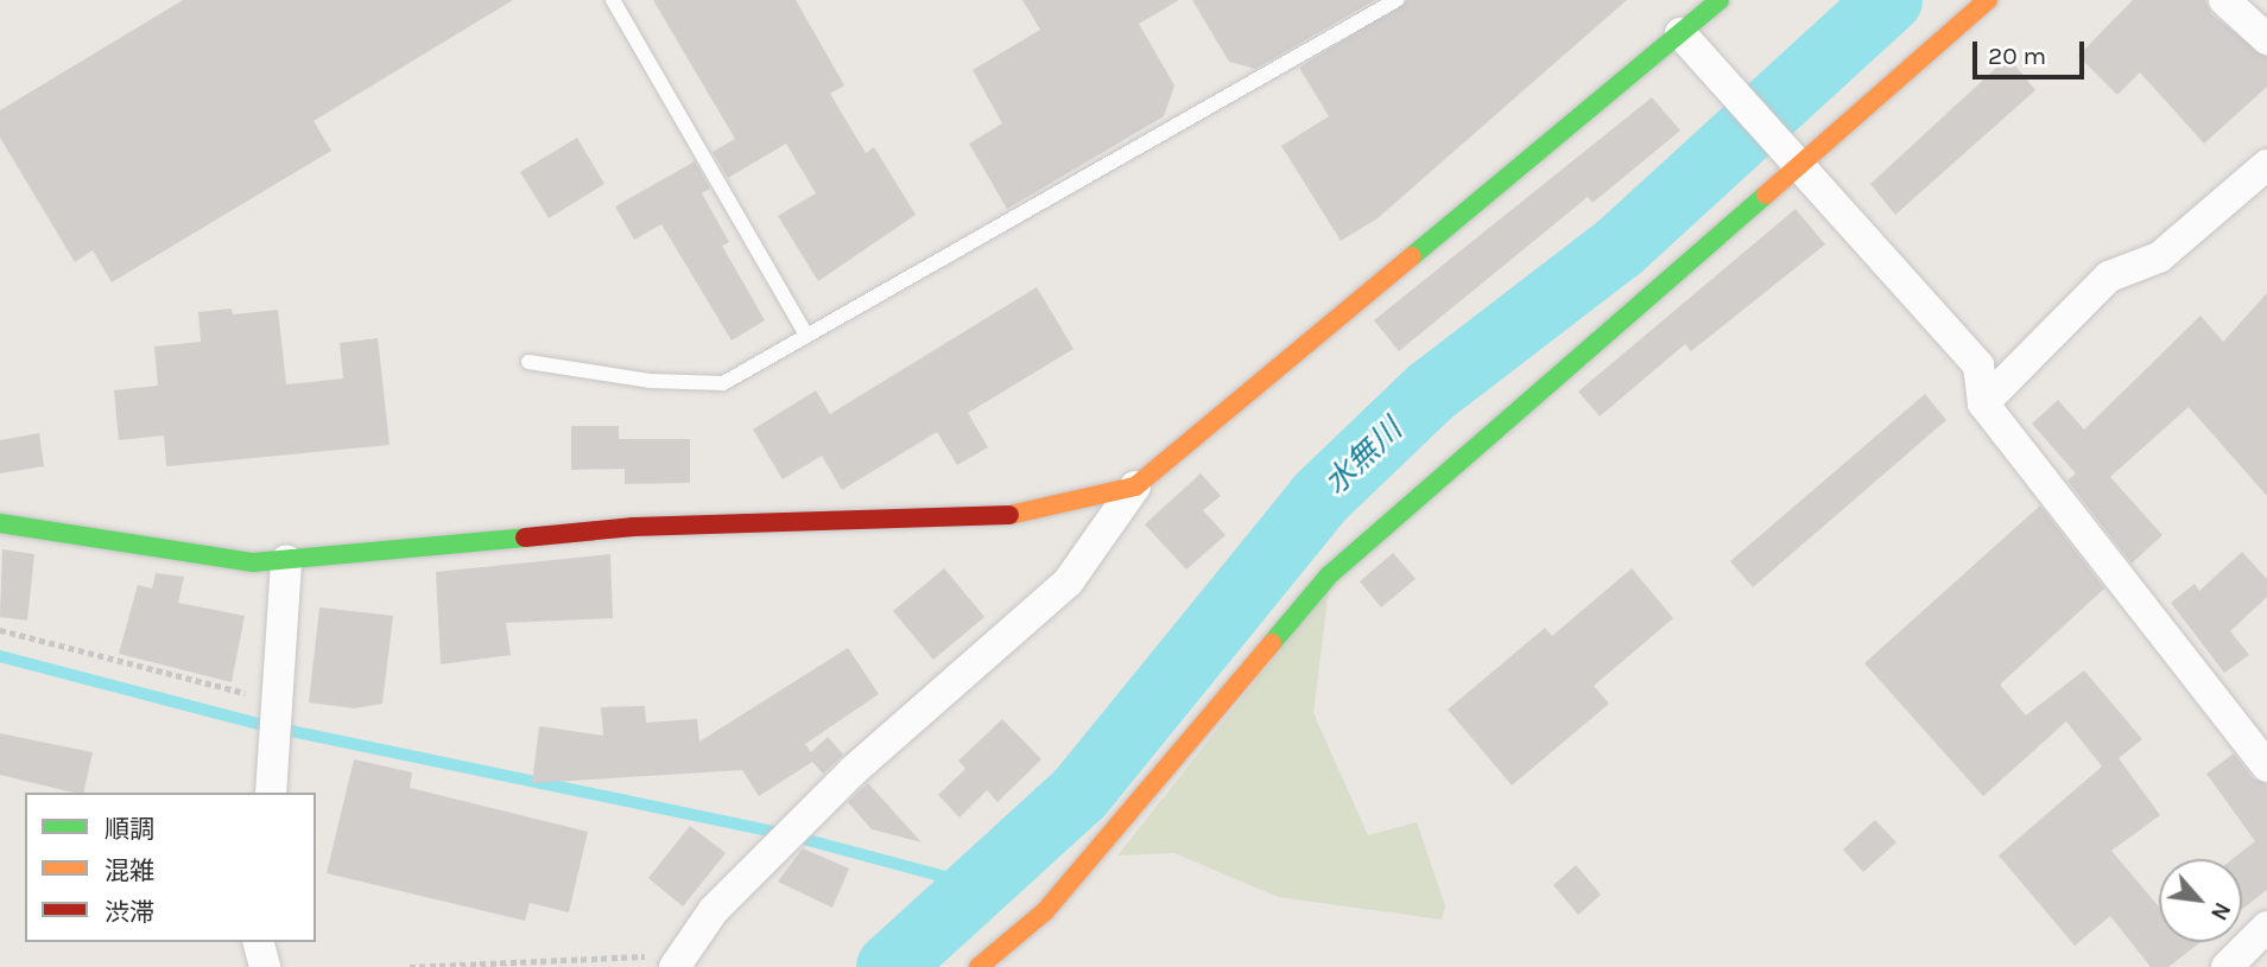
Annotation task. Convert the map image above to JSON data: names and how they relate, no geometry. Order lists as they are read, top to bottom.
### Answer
{
  "water": ["水無川"],
  "legend": ["順調", "混雑", "渋滞"],
  "scale_bar": "20 m",
  "north": "bottom right"
}
